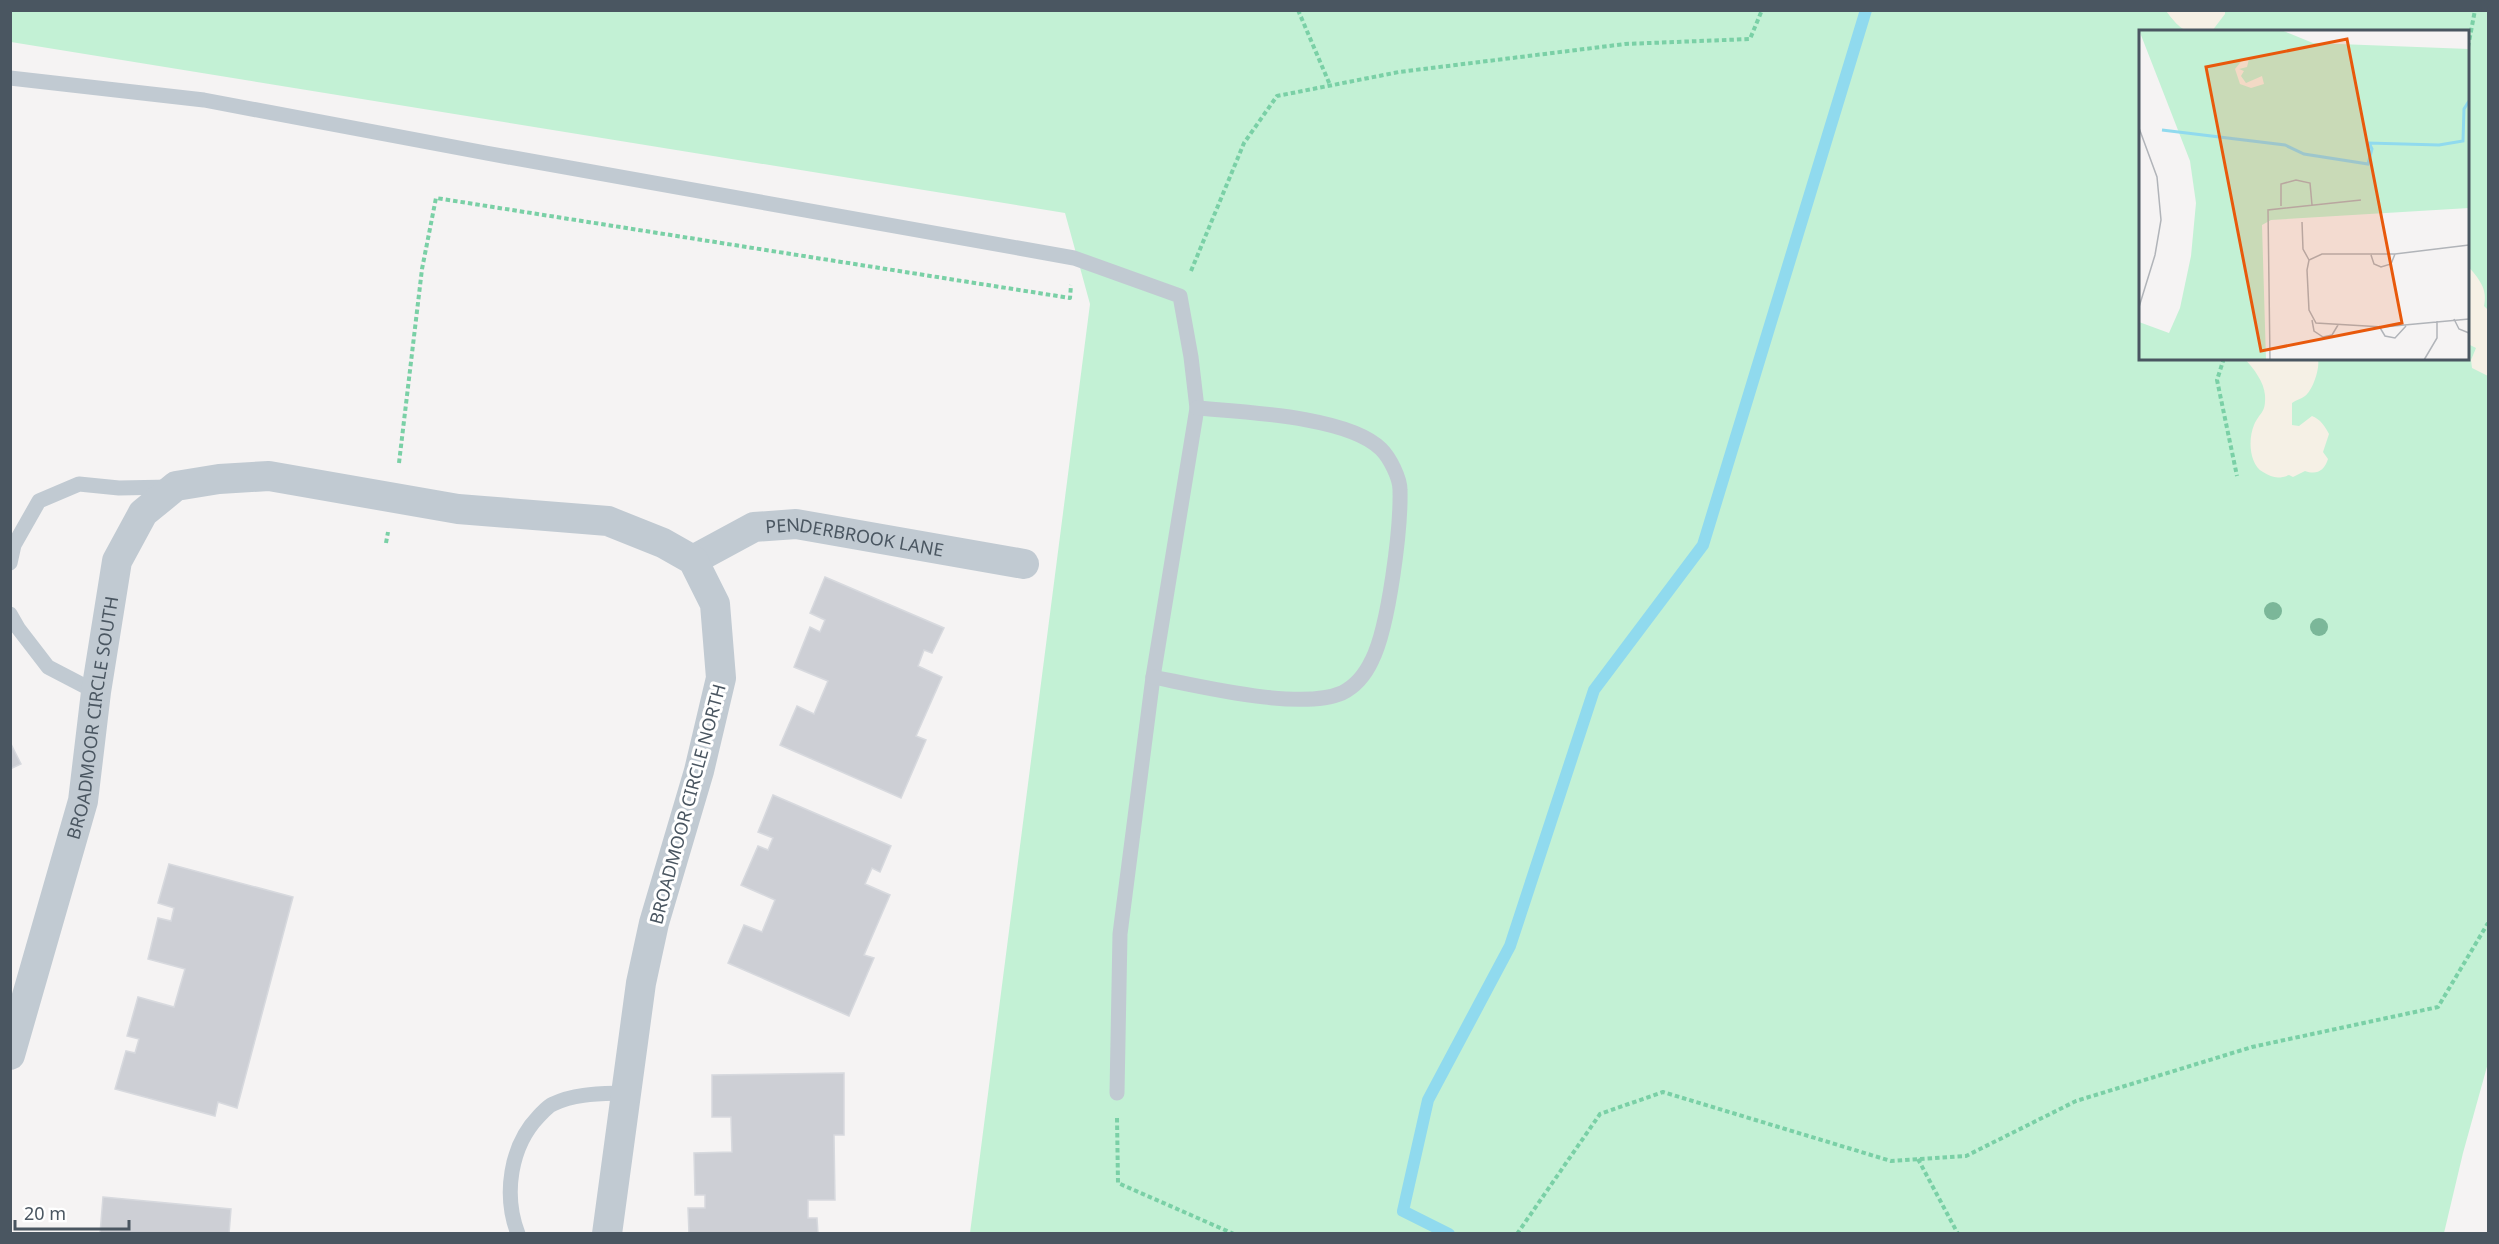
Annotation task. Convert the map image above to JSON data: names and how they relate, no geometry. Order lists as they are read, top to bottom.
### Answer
{
  "streets": {
    "street": ["PENDERBROOK LANE", "BROADMOOR CIRCLE SOUTH", "BROADMOOR CIRCLE NORTH"]
  },
  "crossings": [
    ["PENDERBROOK LANE", "BROADMOOR CIRCLE NORTH"]
  ],
  "scale_bar": "20 m"
}
